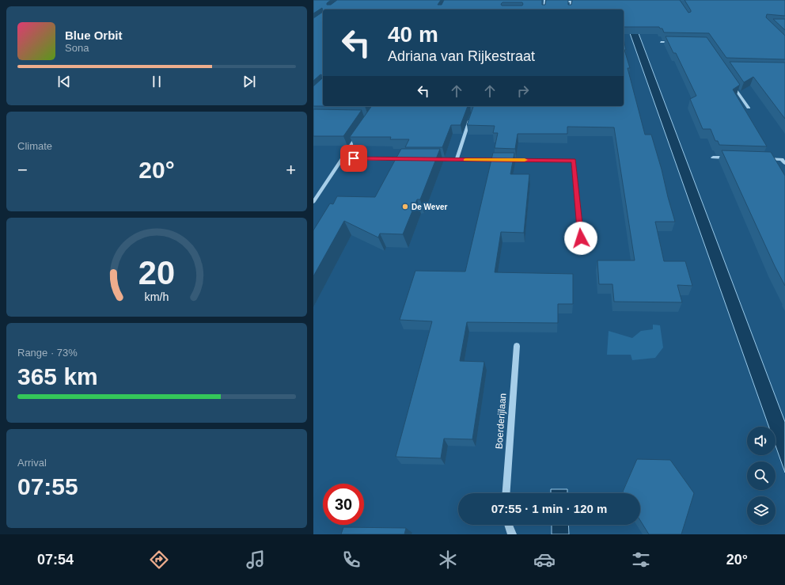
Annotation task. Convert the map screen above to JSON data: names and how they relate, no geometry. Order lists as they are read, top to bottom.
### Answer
{
  "streets": {
    "street": ["Boerderijlaan"]
  },
  "places": ["De Wever"],
  "page": {
    "turn": ["40 m", "Adriana van Rijkestraat"],
    "song": ["Blue Orbit", "Sona"],
    "tile": [
      "Climate",
      ["Range · 73%", "365 km"],
      ["Arrival", "07:55"]
    ],
    "heat": ["−", "20°", "+"],
    "limit": "30",
    "trip": "07:55 · 1 min · 120 m",
    "tabs": ["07:54", "20°"],
    "gauge": ["20", "km/h"]
  }
}
